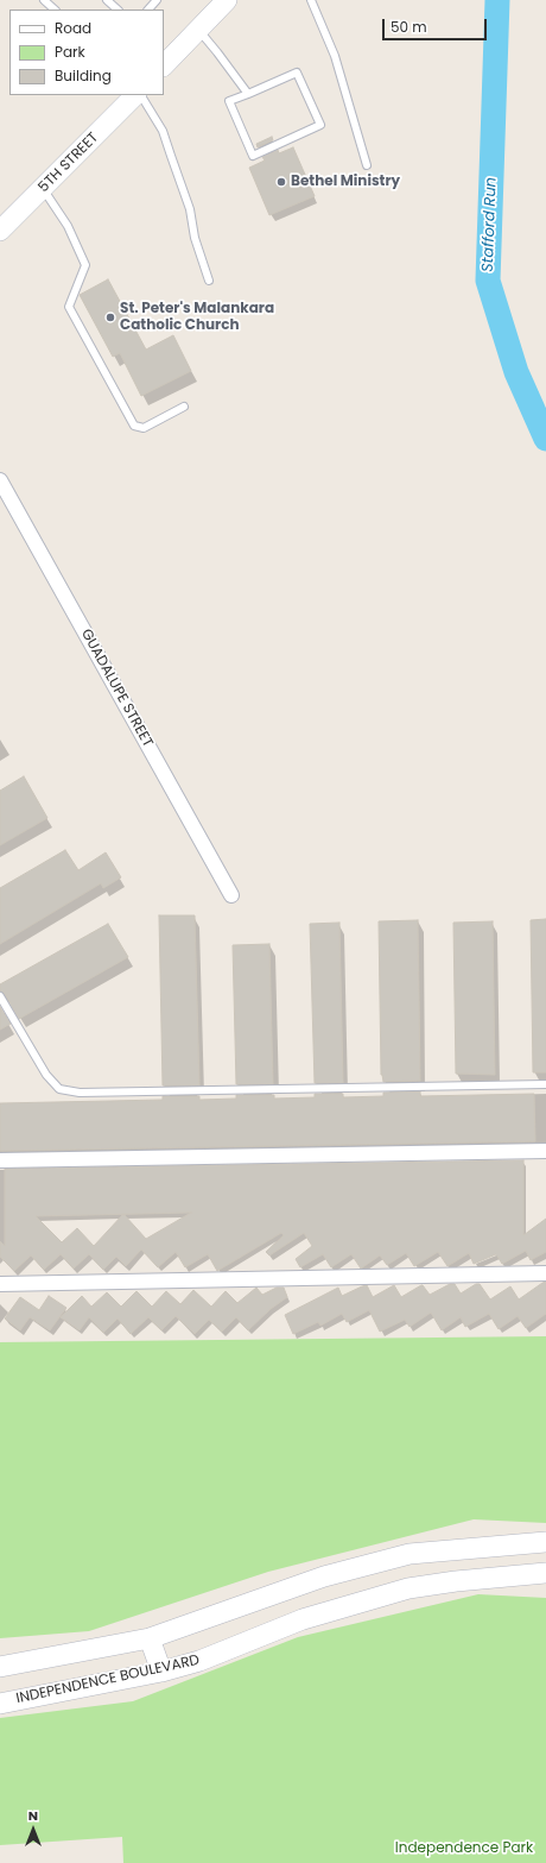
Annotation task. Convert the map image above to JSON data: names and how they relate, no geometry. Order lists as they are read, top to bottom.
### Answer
{
  "streets": {
    "main road": ["5TH STREET", "INDEPENDENCE BOULEVARD"],
    "street": ["GUADALUPE STREET"]
  },
  "water": ["Stafford Run"],
  "parks": ["Independence Park"],
  "places": ["Bethel Ministry", "St. Peter's Malankara Catholic Church"],
  "legend": ["Road", "Park", "Building"],
  "scale_bar": "50 m",
  "north": "top"
}
